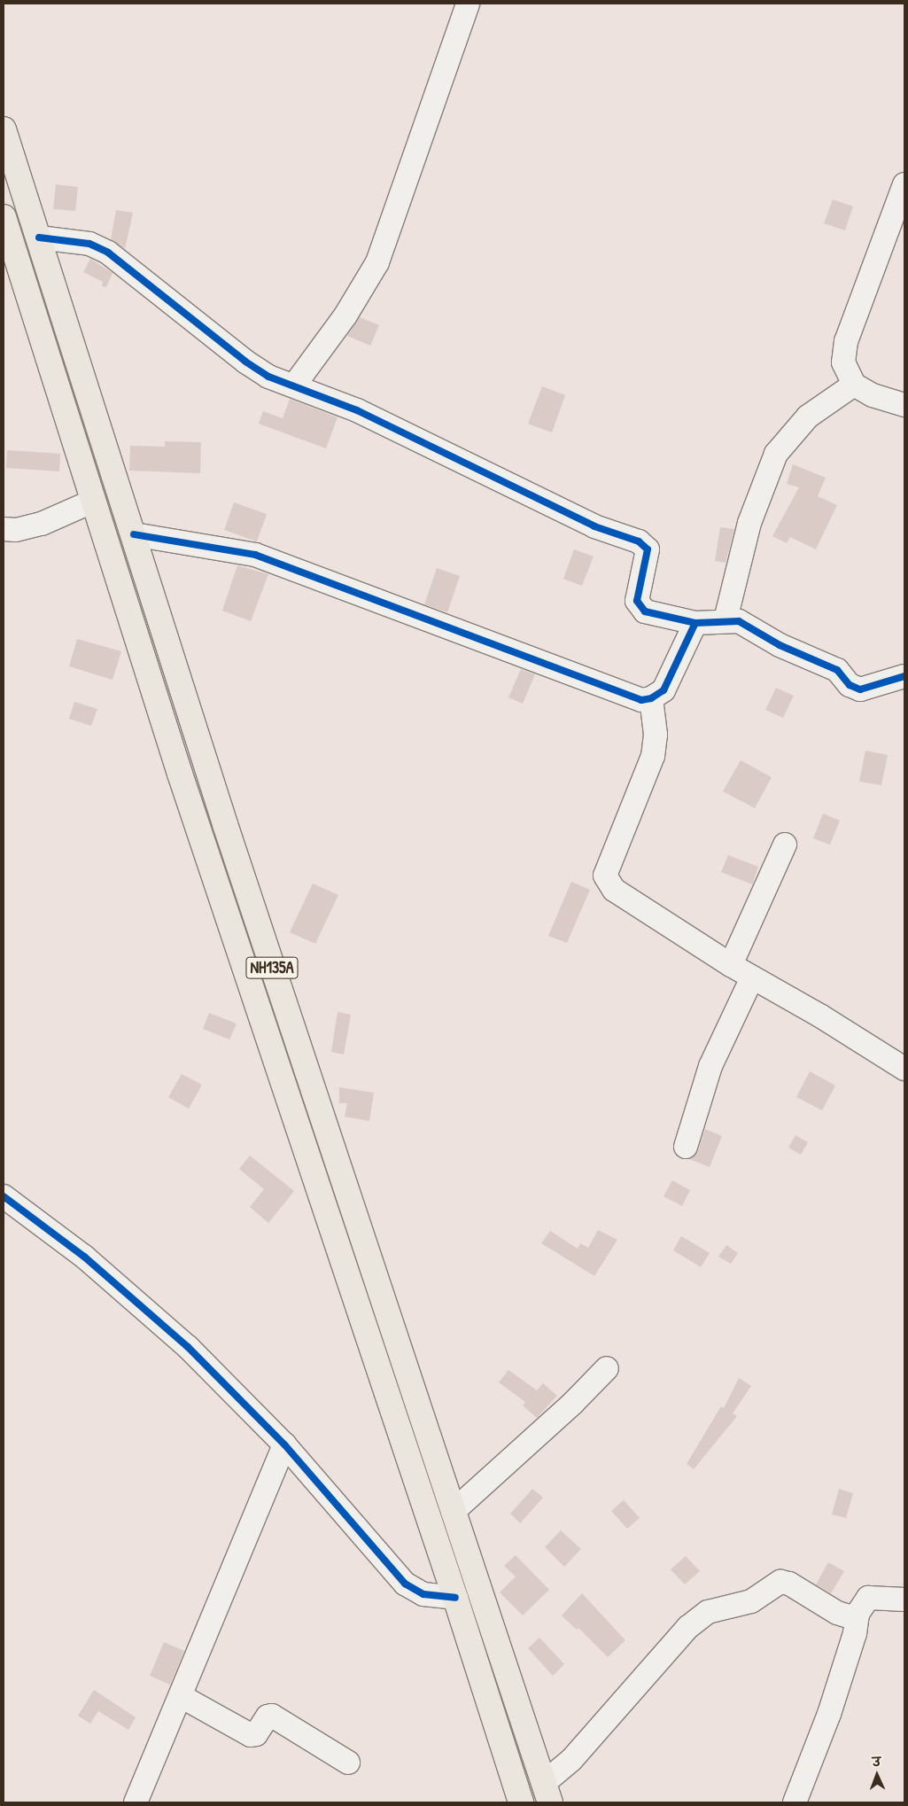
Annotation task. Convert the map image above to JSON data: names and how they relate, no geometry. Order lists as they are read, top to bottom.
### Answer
{
  "streets": {
    "highway": ["NH135A"]
  },
  "north": "top"
}
